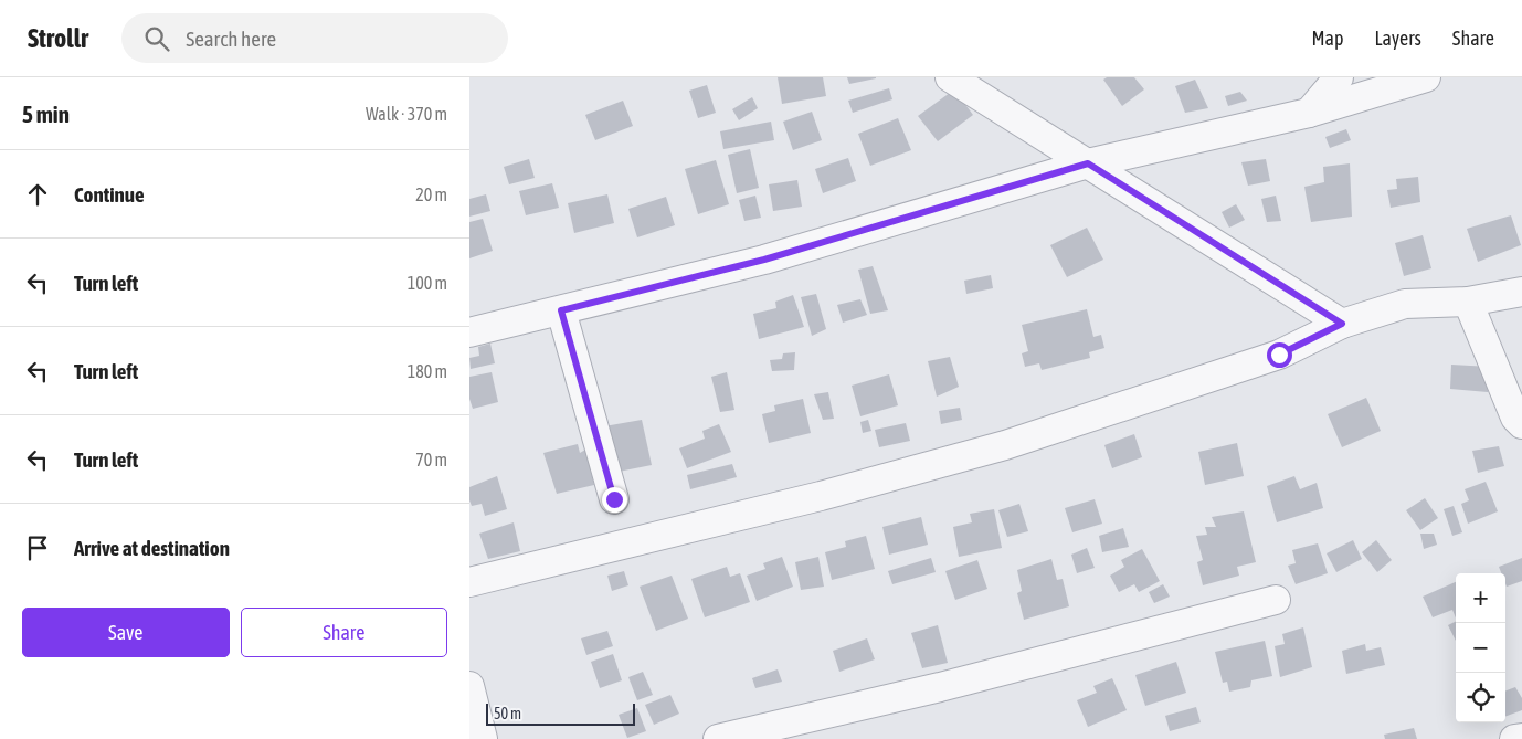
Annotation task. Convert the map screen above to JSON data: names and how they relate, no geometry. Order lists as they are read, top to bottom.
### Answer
{
  "scale_bar": "50 m",
  "page": {
    "header": "Strollr",
    "search": "Search here",
    "nav": ["Map", "Layers", "Share"],
    "heading": ["5 min", "Walk · 370 m"],
    "list": [
      ["Continue", "20 m"],
      ["Turn left", "100 m"],
      ["Turn left", "180 m"],
      ["Turn left", "70 m"],
      "Arrive at destination"
    ],
    "map_buttons": ["+", "−"],
    "buttons": ["Save", "Share"],
    "scale": "50 m"
  }
}
